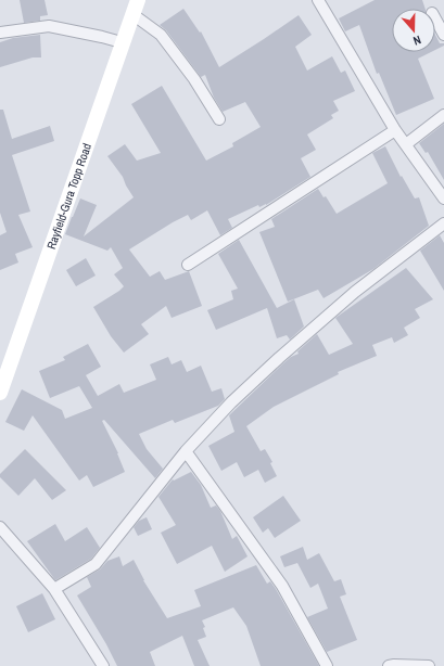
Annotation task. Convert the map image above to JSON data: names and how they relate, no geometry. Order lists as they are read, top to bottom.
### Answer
{
  "streets": {
    "street": ["Rayfield-Gura Topp Road"]
  },
  "north": "bottom"
}
